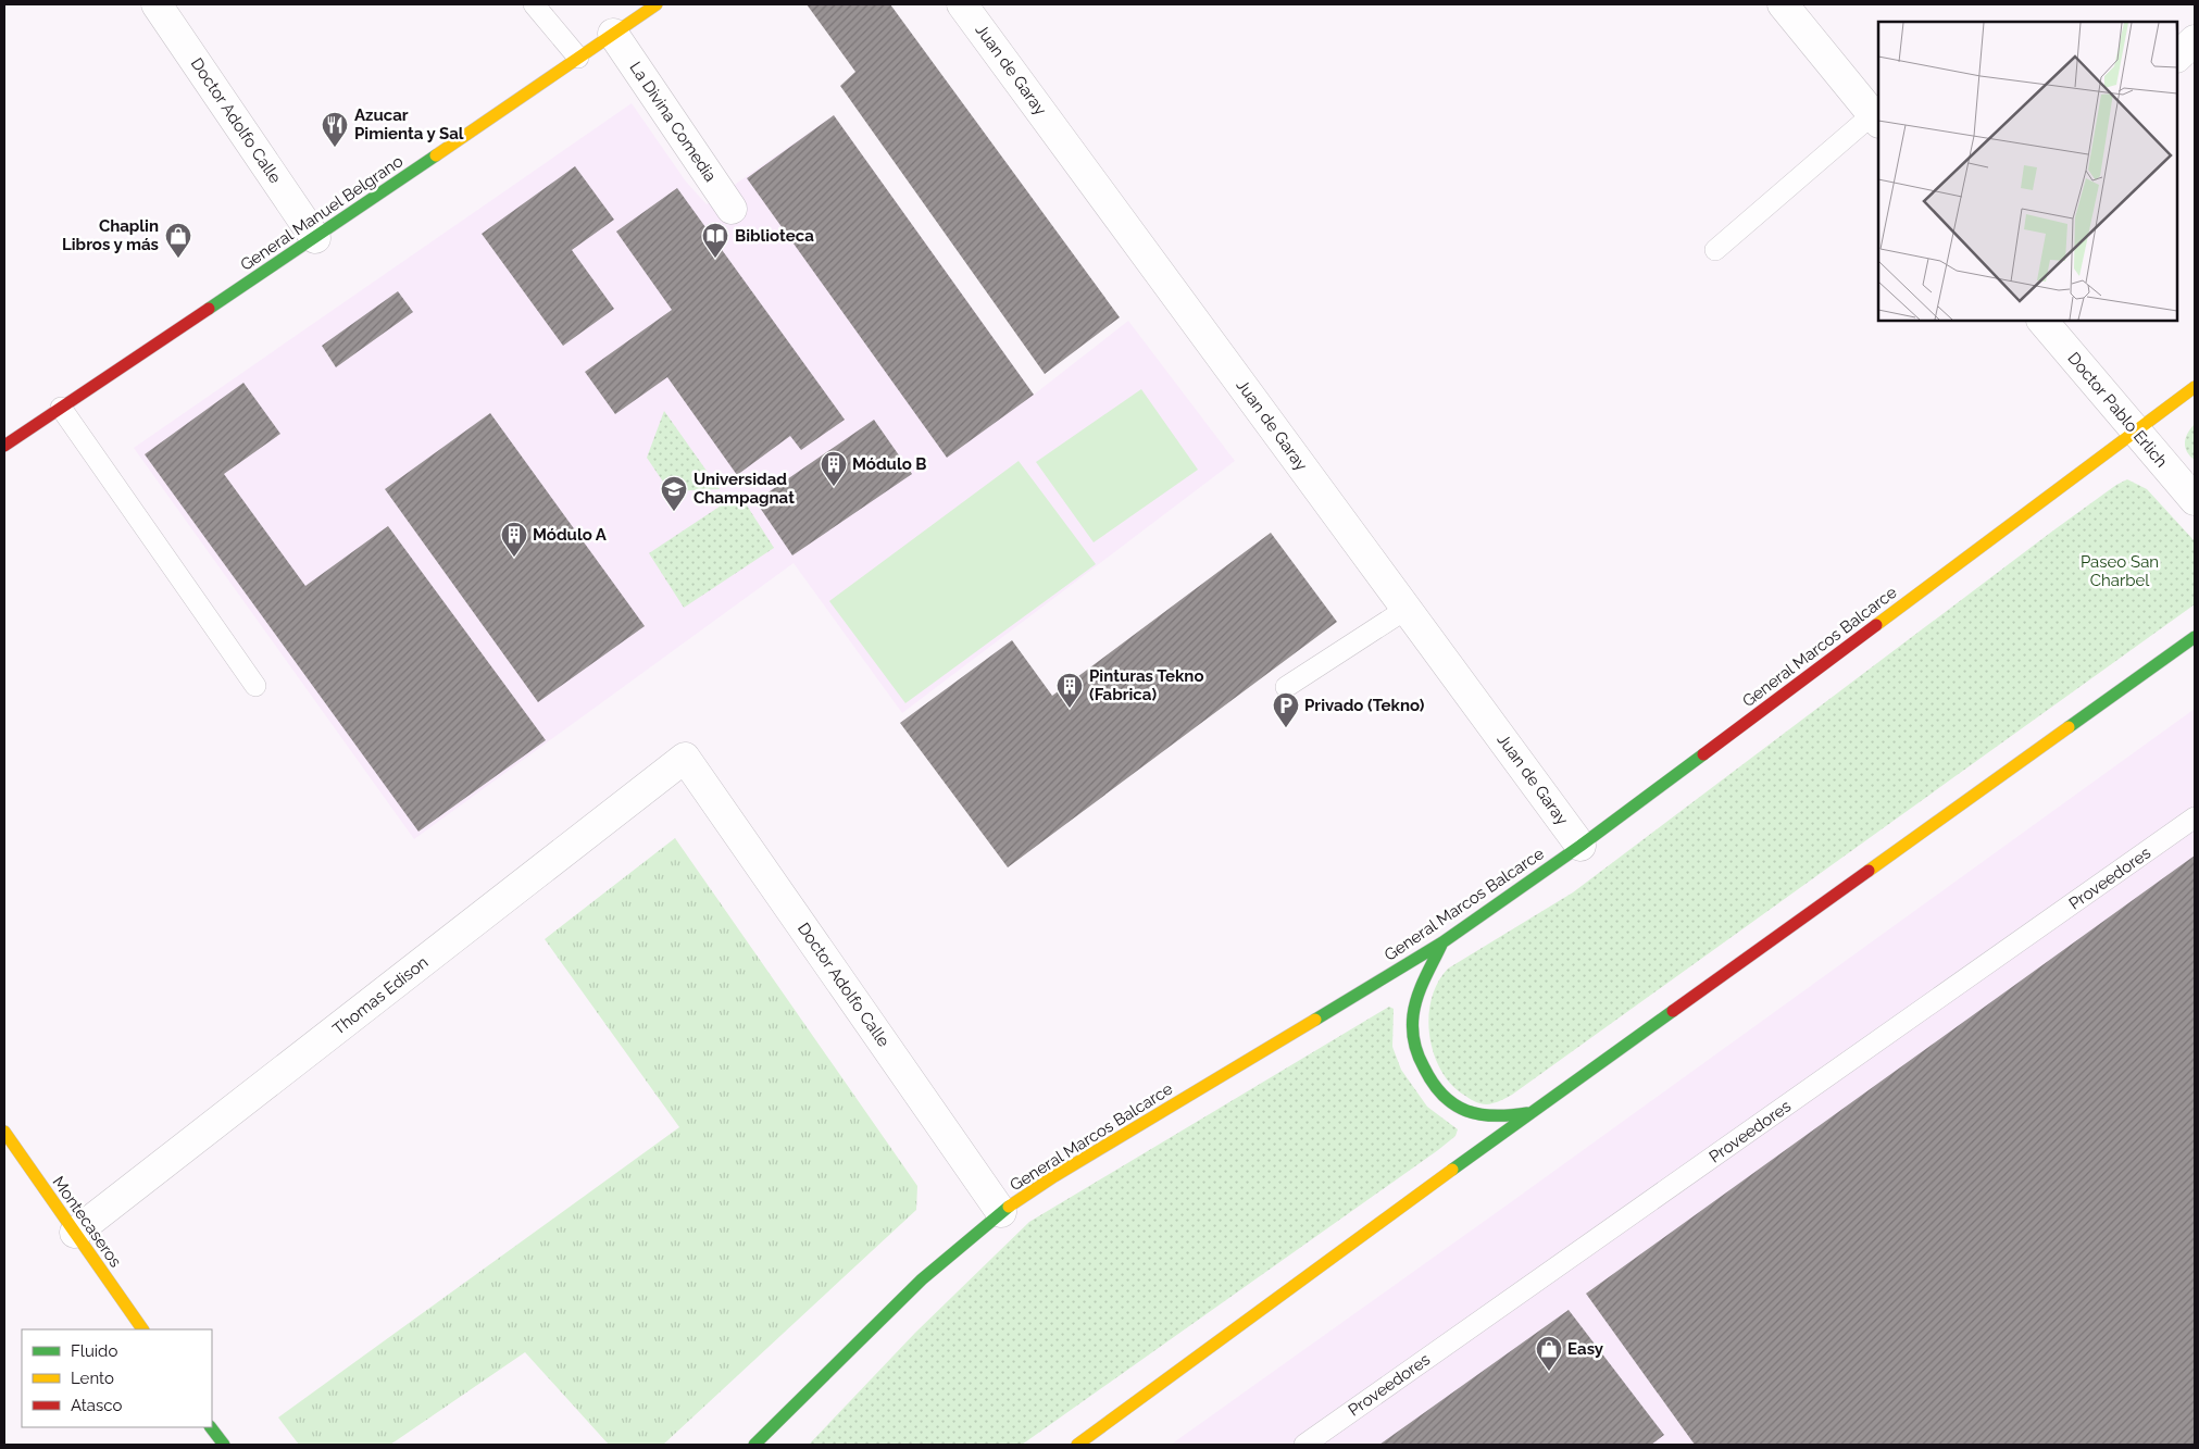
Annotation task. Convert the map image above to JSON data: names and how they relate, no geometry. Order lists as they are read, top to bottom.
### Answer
{
  "streets": {
    "main road": ["General Manuel Belgrano", "General Marcos Balcarce", "Montecaseros"],
    "street": [
      "Juan de Garay",
      "Doctor Adolfo Calle",
      "La Divina Comedia",
      "Doctor Pablo Erlich",
      "Thomas Edison"
    ],
    "lane": ["Proveedores"]
  },
  "crossings": [
    ["Juan de Garay", "General Marcos Balcarce"],
    ["Doctor Adolfo Calle", "General Manuel Belgrano"],
    ["Doctor Adolfo Calle", "General Marcos Balcarce"],
    ["Doctor Adolfo Calle", "Thomas Edison"],
    ["La Divina Comedia", "General Manuel Belgrano"],
    ["Doctor Pablo Erlich", "General Marcos Balcarce"],
    ["Thomas Edison", "Montecaseros"]
  ],
  "parks": ["Paseo San Charbel"],
  "places": {
    "restaurant": ["Azucar Pimienta y Sal"],
    "shop": ["Chaplin Libros y más", "Easy"],
    "library": ["Biblioteca"],
    "building": ["Módulo B", "Módulo A", "Pinturas Tekno (Fabrica)"],
    "school or university": ["Universidad Champagnat"],
    "parking": ["Privado (Tekno)"]
  },
  "legend": ["Fluido", "Lento", "Atasco"]
}
